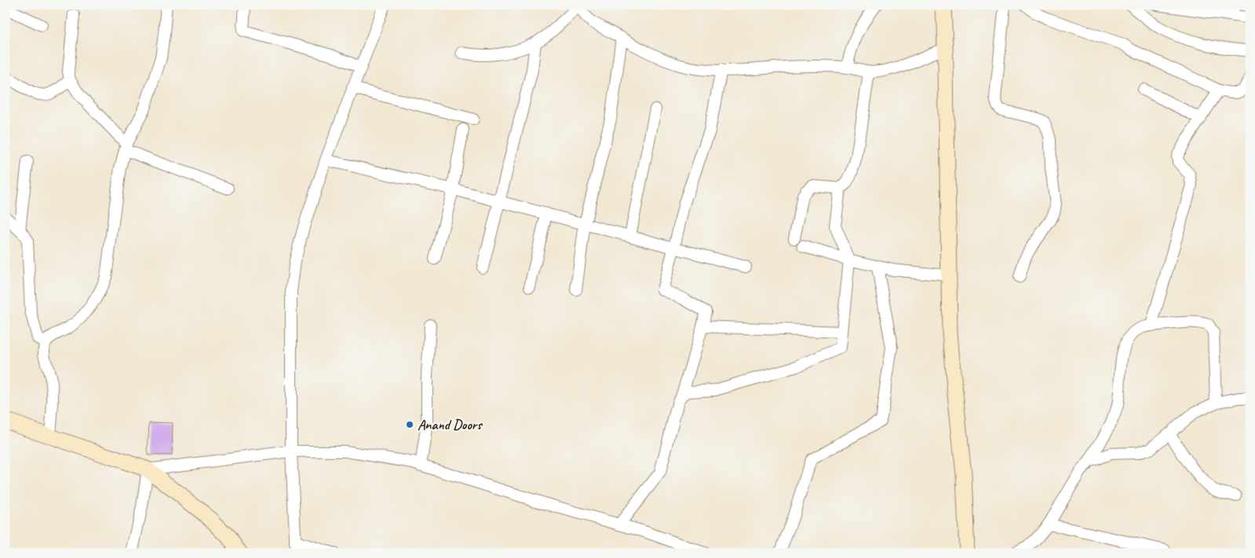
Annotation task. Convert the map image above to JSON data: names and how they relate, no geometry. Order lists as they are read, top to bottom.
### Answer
{
  "places": ["Anand Doors"]
}
